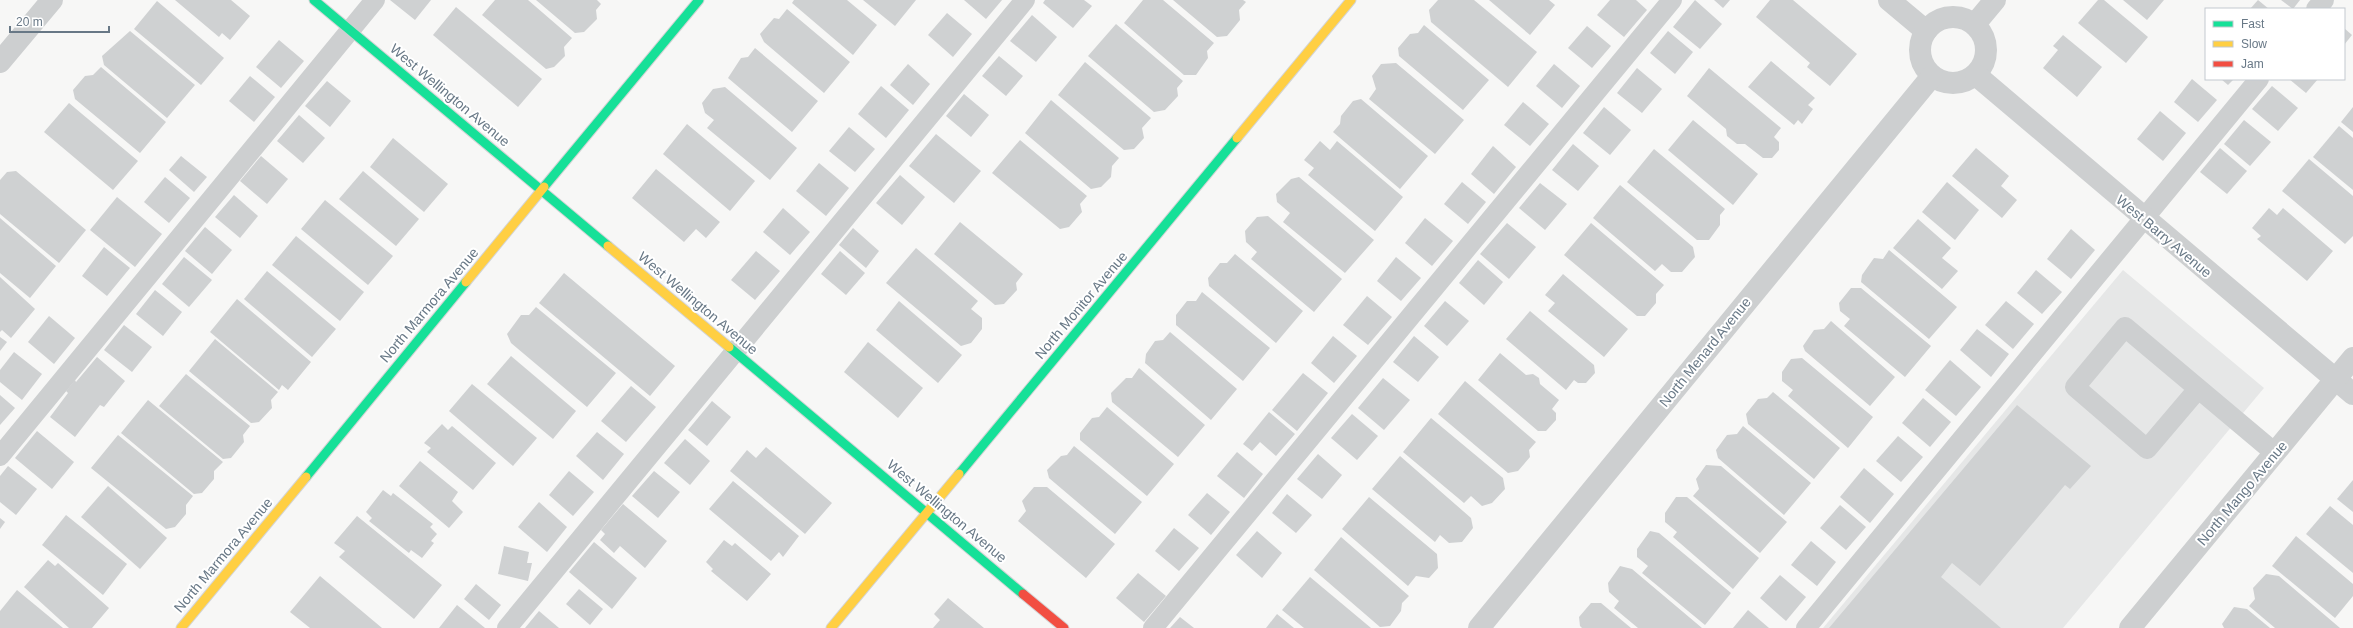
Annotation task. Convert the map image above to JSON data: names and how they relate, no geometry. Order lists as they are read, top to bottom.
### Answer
{
  "streets": {
    "street": [
      "West Wellington Avenue",
      "West Barry Avenue",
      "North Marmora Avenue",
      "North Monitor Avenue",
      "North Menard Avenue",
      "North Mango Avenue"
    ]
  },
  "crossings": [
    ["West Wellington Avenue", "North Marmora Avenue"],
    ["West Wellington Avenue", "North Monitor Avenue"],
    ["West Barry Avenue", "North Menard Avenue"],
    ["West Barry Avenue", "North Mango Avenue"]
  ],
  "legend": ["Fast", "Slow", "Jam"],
  "scale_bar": "20 m"
}
